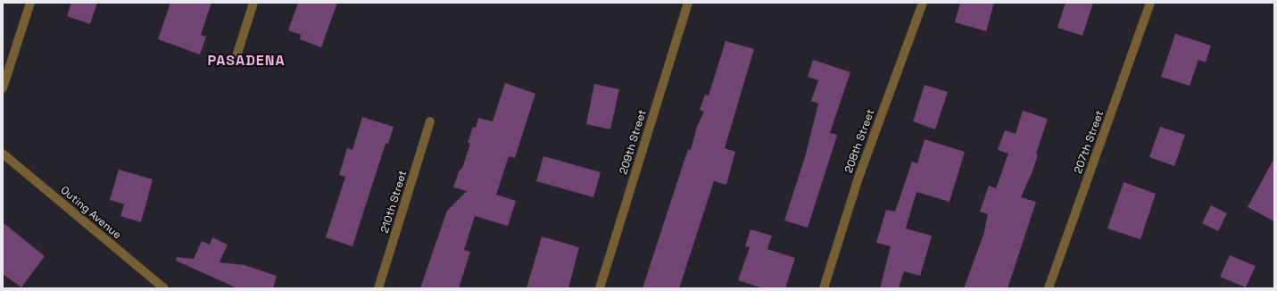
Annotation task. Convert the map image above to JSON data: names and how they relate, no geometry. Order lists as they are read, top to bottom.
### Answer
{
  "streets": {
    "street": [
      "208th Street",
      "209th Street",
      "207th Street",
      "210th Street",
      "Outing Avenue"
    ]
  },
  "districts": ["PASADENA"]
}
